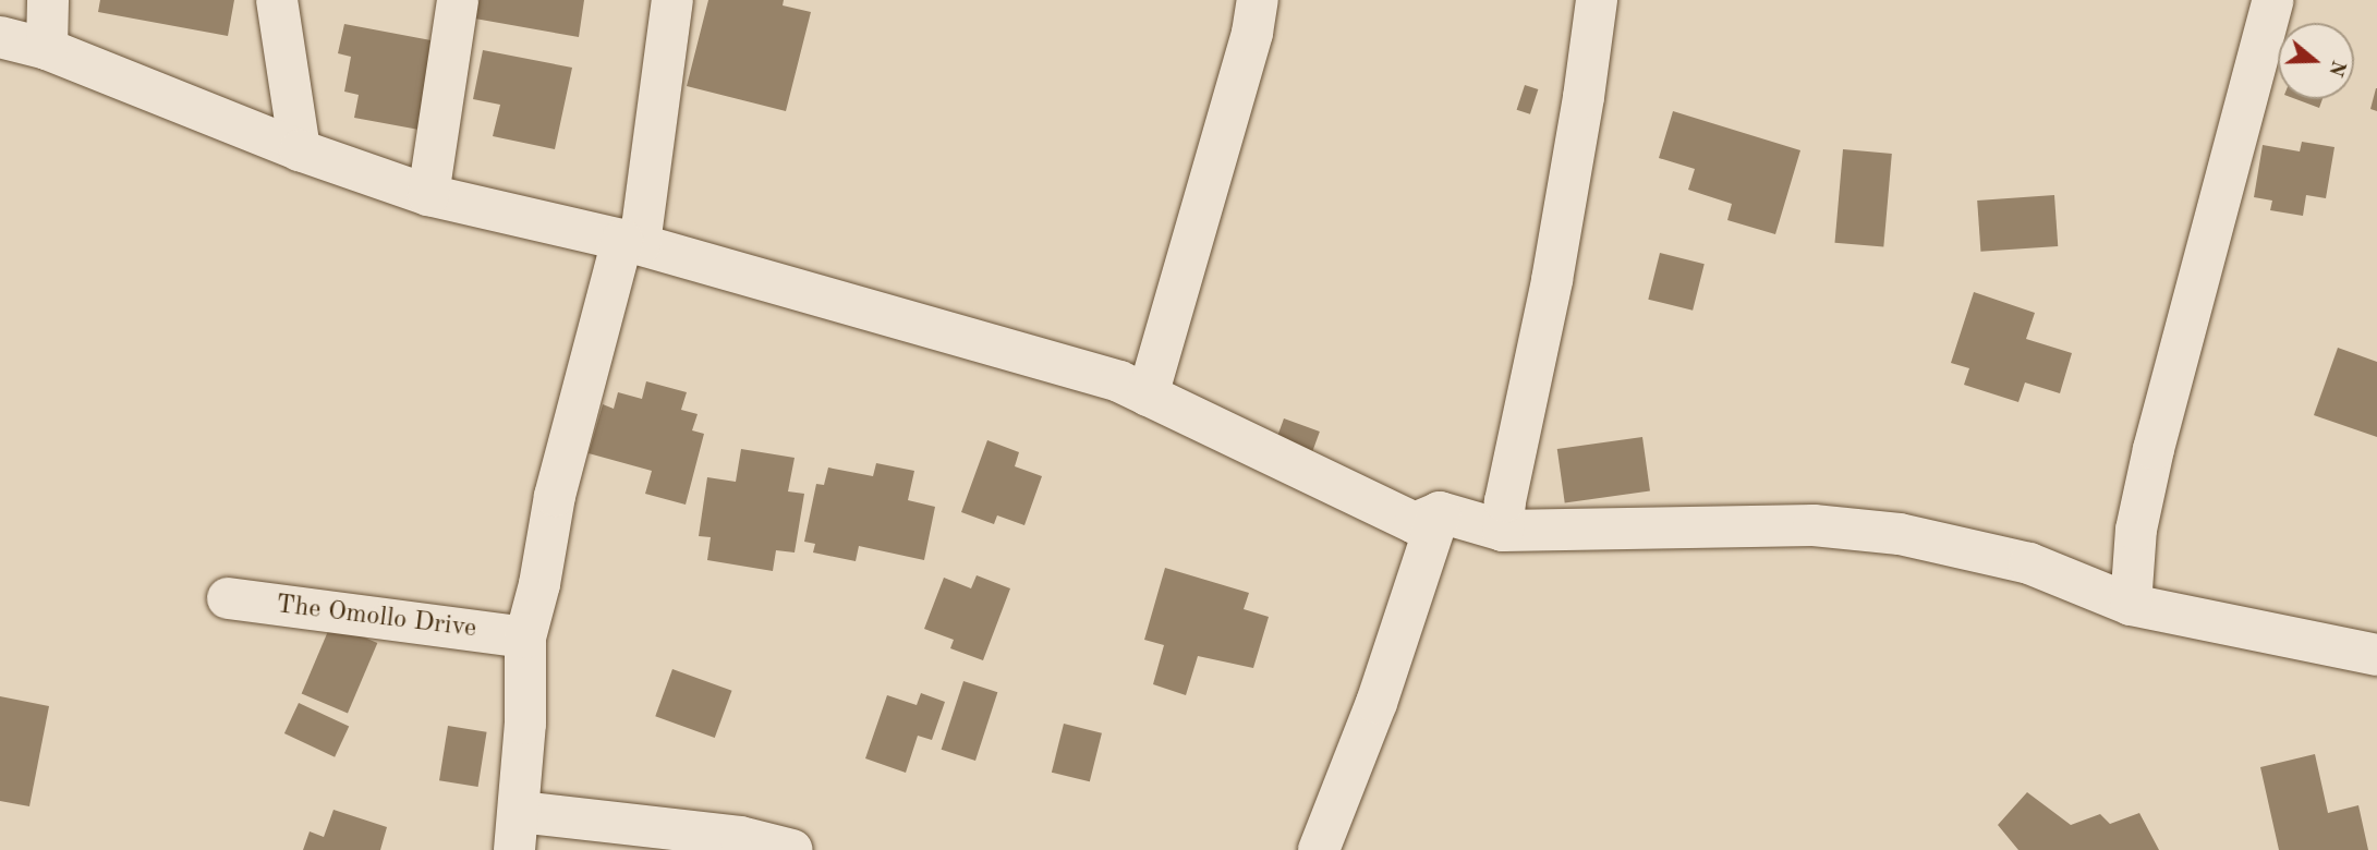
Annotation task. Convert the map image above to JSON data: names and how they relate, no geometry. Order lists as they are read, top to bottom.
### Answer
{
  "streets": {
    "street": ["The Omollo Drive"]
  },
  "north": "right"
}
